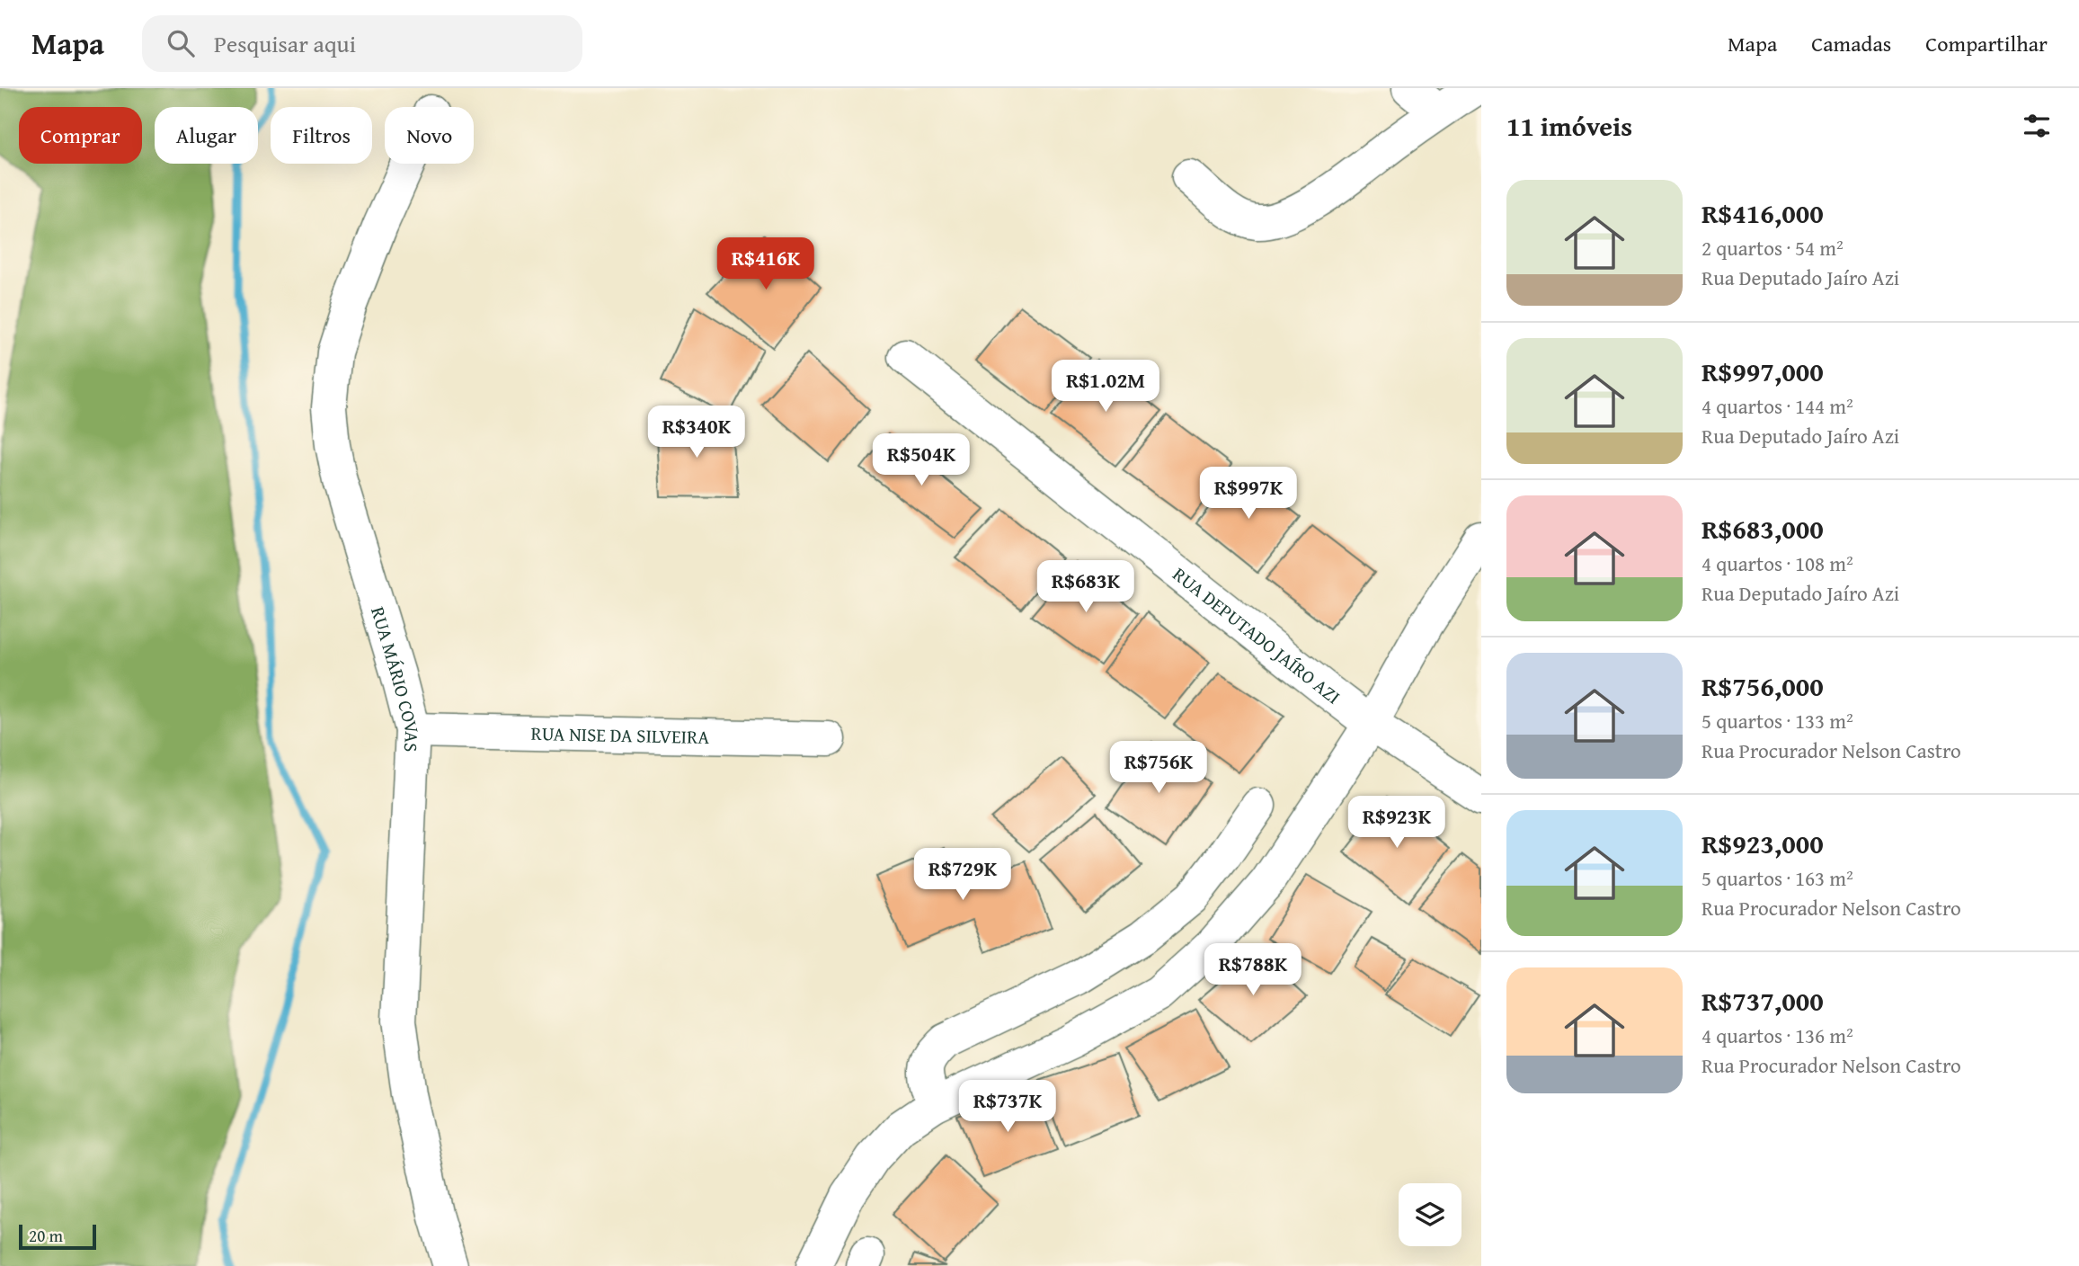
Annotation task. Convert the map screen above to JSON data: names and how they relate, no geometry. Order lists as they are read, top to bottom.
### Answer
{
  "streets": {
    "street": ["RUA DEPUTADO JAÍRO AZI", "RUA MÁRIO COVAS", "RUA NISE DA SILVEIRA"]
  },
  "crossings": [
    ["RUA MÁRIO COVAS", "RUA NISE DA SILVEIRA"]
  ],
  "scale_bar": "20 m",
  "page": {
    "header": "Mapa",
    "search": "Pesquisar aqui",
    "nav": ["Mapa", "Camadas", "Compartilhar"],
    "heading": "11 imóveis",
    "chip": [
      "Comprar",
      "Alugar",
      "Filtros",
      "Novo"
    ],
    "list": [
      {
        "name": "R$416,000",
        "note": "2 quartos · 54 m² · Rua Deputado Jaíro Azi"
      },
      {
        "name": "R$997,000",
        "note": "4 quartos · 144 m² · Rua Deputado Jaíro Azi"
      },
      {
        "name": "R$683,000",
        "note": "4 quartos · 108 m² · Rua Deputado Jaíro Azi"
      },
      {
        "name": "R$756,000",
        "note": "5 quartos · 133 m² · Rua Procurador Nelson Castro"
      },
      {
        "name": "R$923,000",
        "note": "5 quartos · 163 m² · Rua Procurador Nelson Castro"
      },
      {
        "name": "R$737,000",
        "note": "4 quartos · 136 m² · Rua Procurador Nelson Castro"
      }
    ],
    "price": [
      "R$416K",
      "R$1.02M",
      "R$340K",
      "R$504K",
      "R$997K",
      "R$683K",
      "R$756K",
      "R$923K",
      "R$729K",
      "R$788K",
      "R$737K"
    ],
    "scale": "20 m"
  }
}
